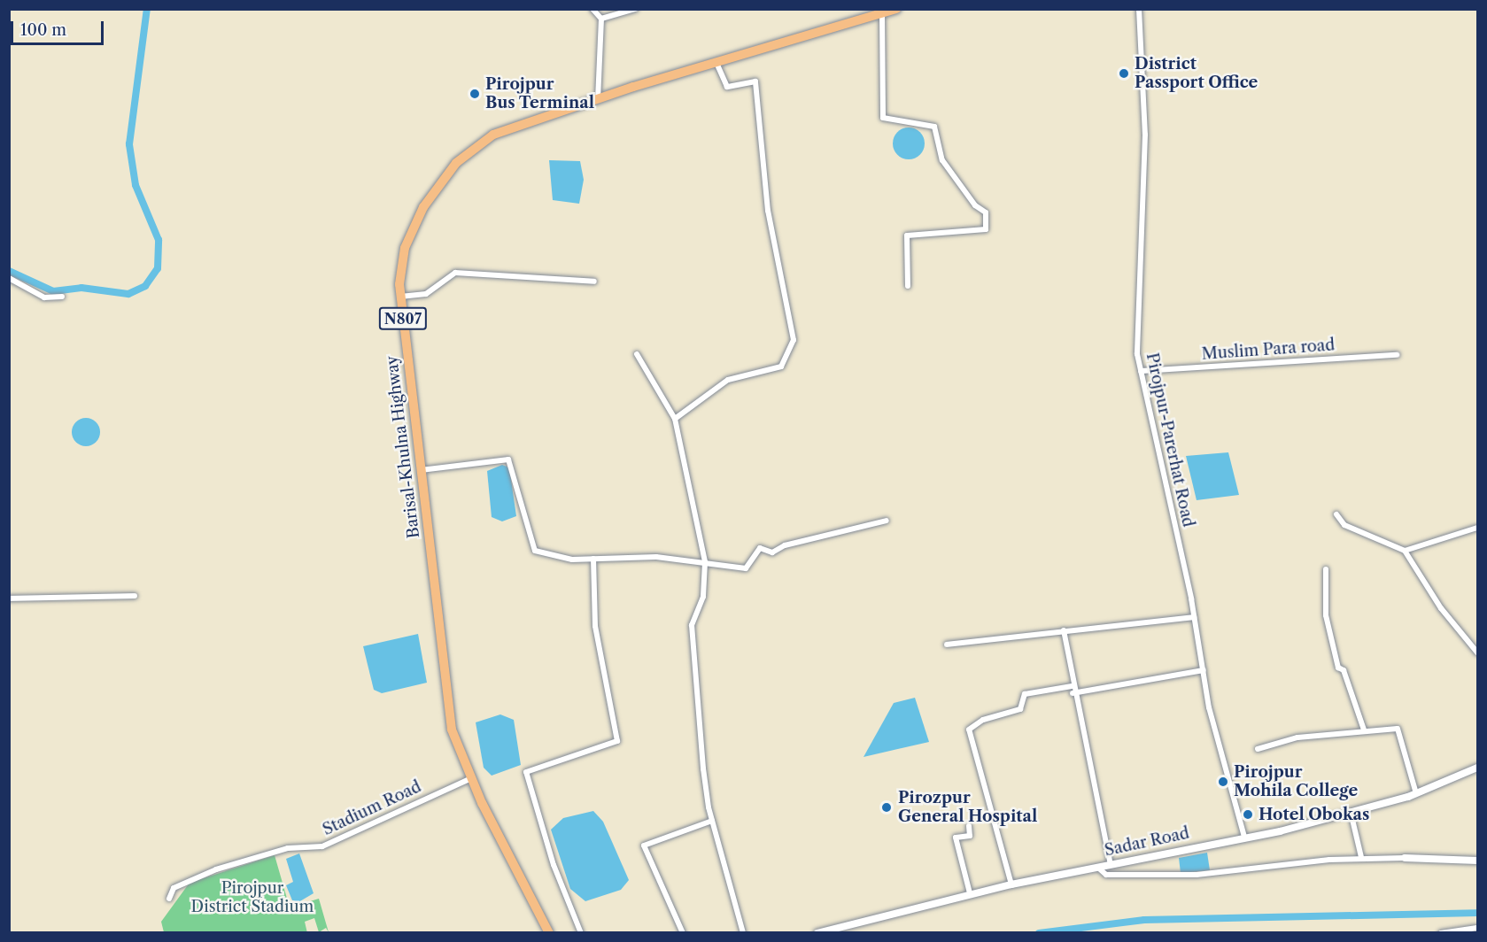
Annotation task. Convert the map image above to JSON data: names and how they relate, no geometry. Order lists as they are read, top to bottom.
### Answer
{
  "streets": {
    "highway": ["N807", "Barisal-Khulna Highway"],
    "street": [
      "Muslim Para road",
      "Pirojpur-Parerhat Road",
      "Stadium Road",
      "Sadar Road"
    ]
  },
  "crossings": [
    ["Muslim Para road", "Pirojpur-Parerhat Road"],
    ["Pirojpur-Parerhat Road", "Sadar Road"],
    ["Barisal-Khulna Highway", "Stadium Road"]
  ],
  "parks": ["Pirojpur District Stadium"],
  "places": [
    "District Passport Office",
    "Pirojpur Bus Terminal",
    "Pirojpur Mohila College",
    "Pirozpur General Hospital",
    "Hotel Obokas"
  ],
  "scale_bar": "100 m"
}
